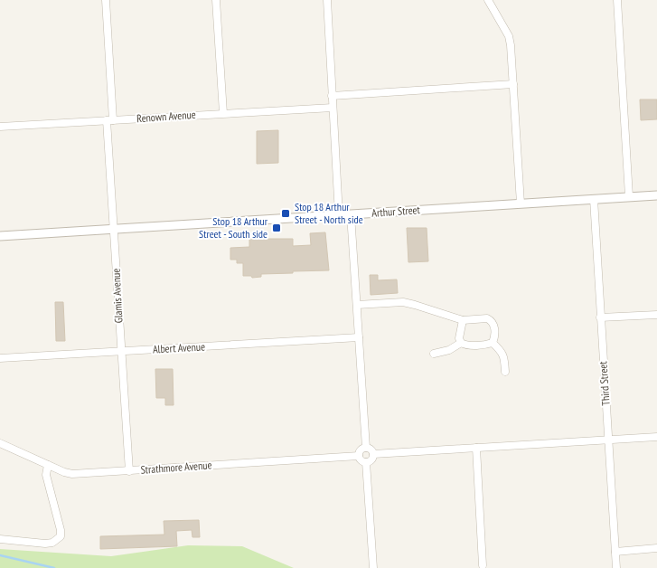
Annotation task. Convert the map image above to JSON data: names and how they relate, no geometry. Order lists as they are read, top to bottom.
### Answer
{
  "streets": {
    "street": [
      "Renown Avenue",
      "Arthur Street",
      "Glamis Avenue",
      "Albert Avenue",
      "Third Street",
      "Strathmore Avenue"
    ]
  },
  "crossings": [
    ["Renown Avenue", "Glamis Avenue"],
    ["Arthur Street", "Glamis Avenue"],
    ["Arthur Street", "Third Street"],
    ["Glamis Avenue", "Albert Avenue"],
    ["Glamis Avenue", "Strathmore Avenue"]
  ],
  "places": {
    "transit": ["Stop 18 Arthur Street - North side", "Stop 18 Arthur Street - South side"]
  }
}
